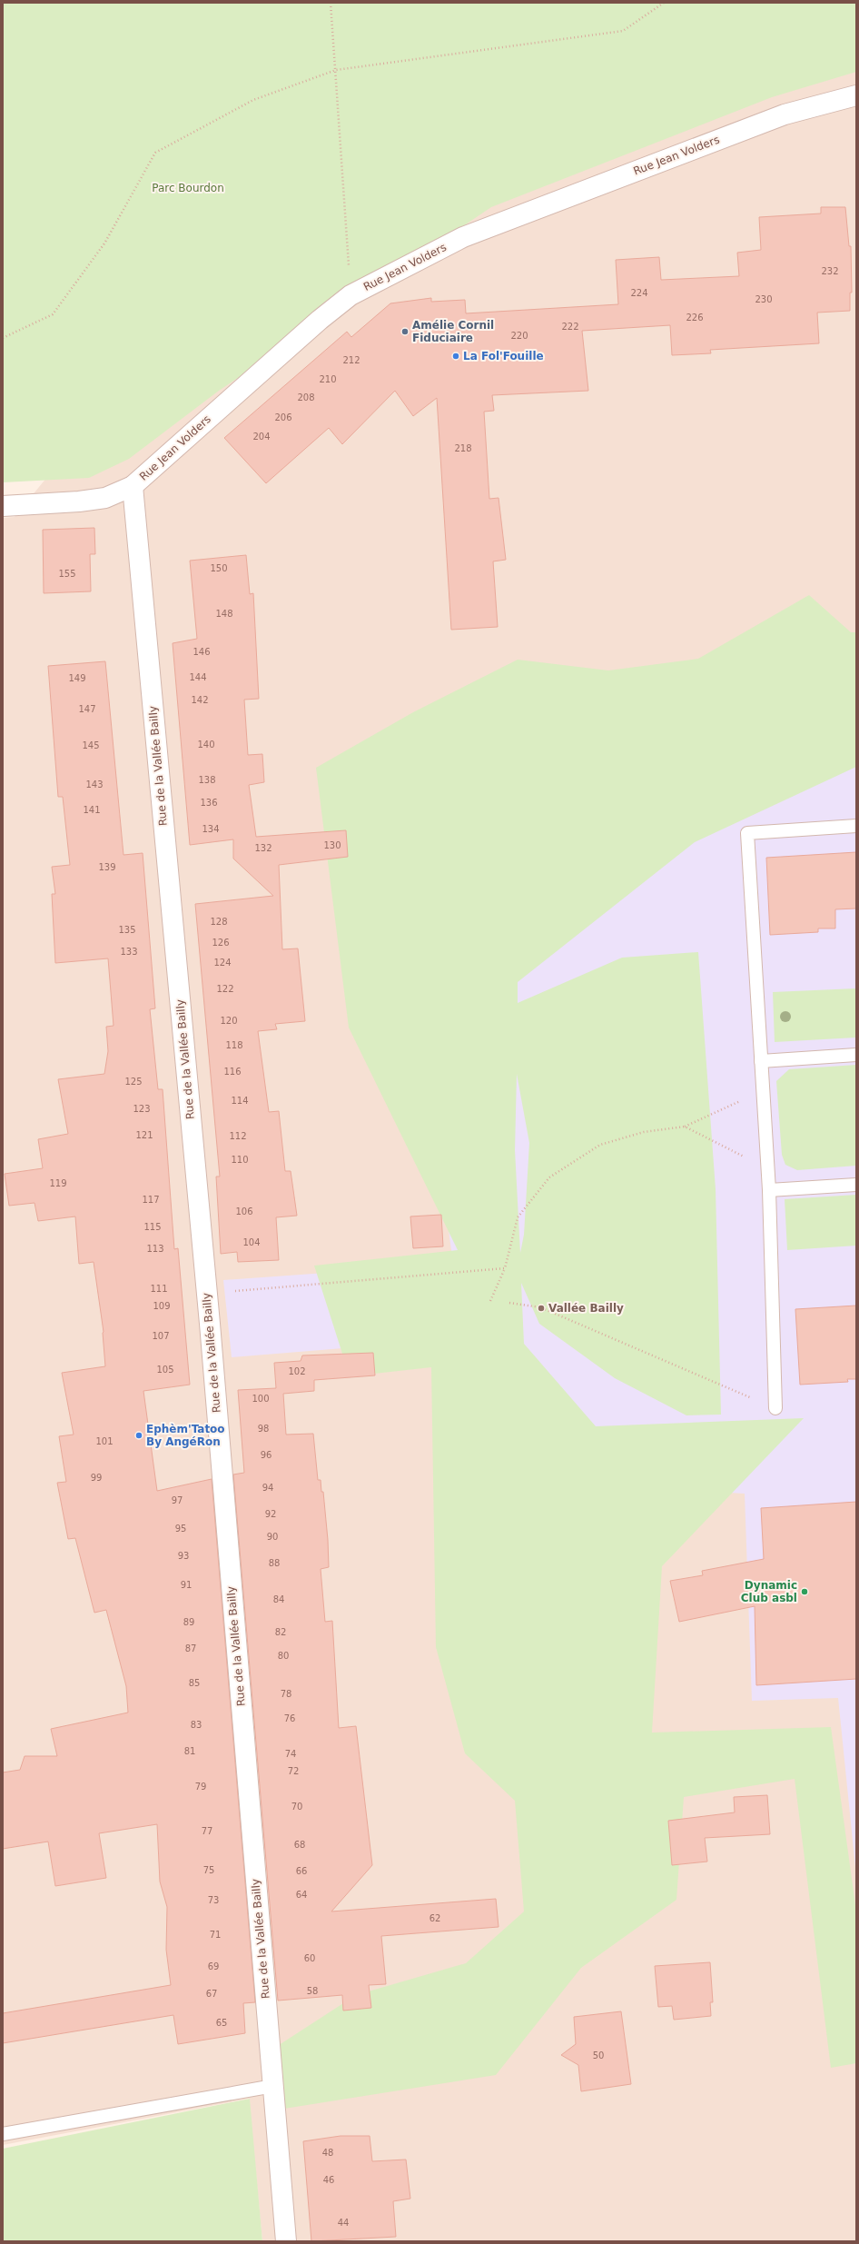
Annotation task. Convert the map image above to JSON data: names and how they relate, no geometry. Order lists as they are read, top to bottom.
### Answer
{
  "streets": {
    "street": ["Rue Jean Volders", "Rue de la Vallée Bailly"]
  },
  "crossings": [
    ["Rue Jean Volders", "Rue de la Vallée Bailly"]
  ],
  "parks": ["Parc Bourdon"],
  "places": [
    "Amélie Cornil Fiduciaire",
    "La Fol'Fouille",
    "Vallée Bailly",
    "Ephèm'Tatoo By AngéRon",
    "Dynamic Club asbl"
  ],
  "house_numbers": [
    "232",
    "224",
    "230",
    "226",
    "222",
    "220",
    "212",
    "210",
    "208",
    "206",
    "204",
    "218",
    "150",
    "155",
    "148",
    "146",
    "144",
    "149",
    "142",
    "147",
    "140",
    "145",
    "138",
    "143",
    "136",
    "141",
    "134",
    "130",
    "132",
    "139",
    "128",
    "135",
    "126",
    "133",
    "124",
    "122",
    "120",
    "118",
    "116",
    "125",
    "114",
    "123",
    "121",
    "112",
    "110",
    "119",
    "117",
    "106",
    "115",
    "104",
    "113",
    "111",
    "109",
    "107",
    "105",
    "102",
    "100",
    "98",
    "101",
    "96",
    "99",
    "94",
    "97",
    "92",
    "95",
    "90",
    "93",
    "88",
    "91",
    "84",
    "89",
    "82",
    "87",
    "80",
    "85",
    "78",
    "76",
    "83",
    "81",
    "74",
    "72",
    "79",
    "70",
    "77",
    "68",
    "75",
    "66",
    "64",
    "73",
    "62",
    "71",
    "60",
    "69",
    "58",
    "67",
    "65",
    "50",
    "48",
    "46",
    "44"
  ]
}
